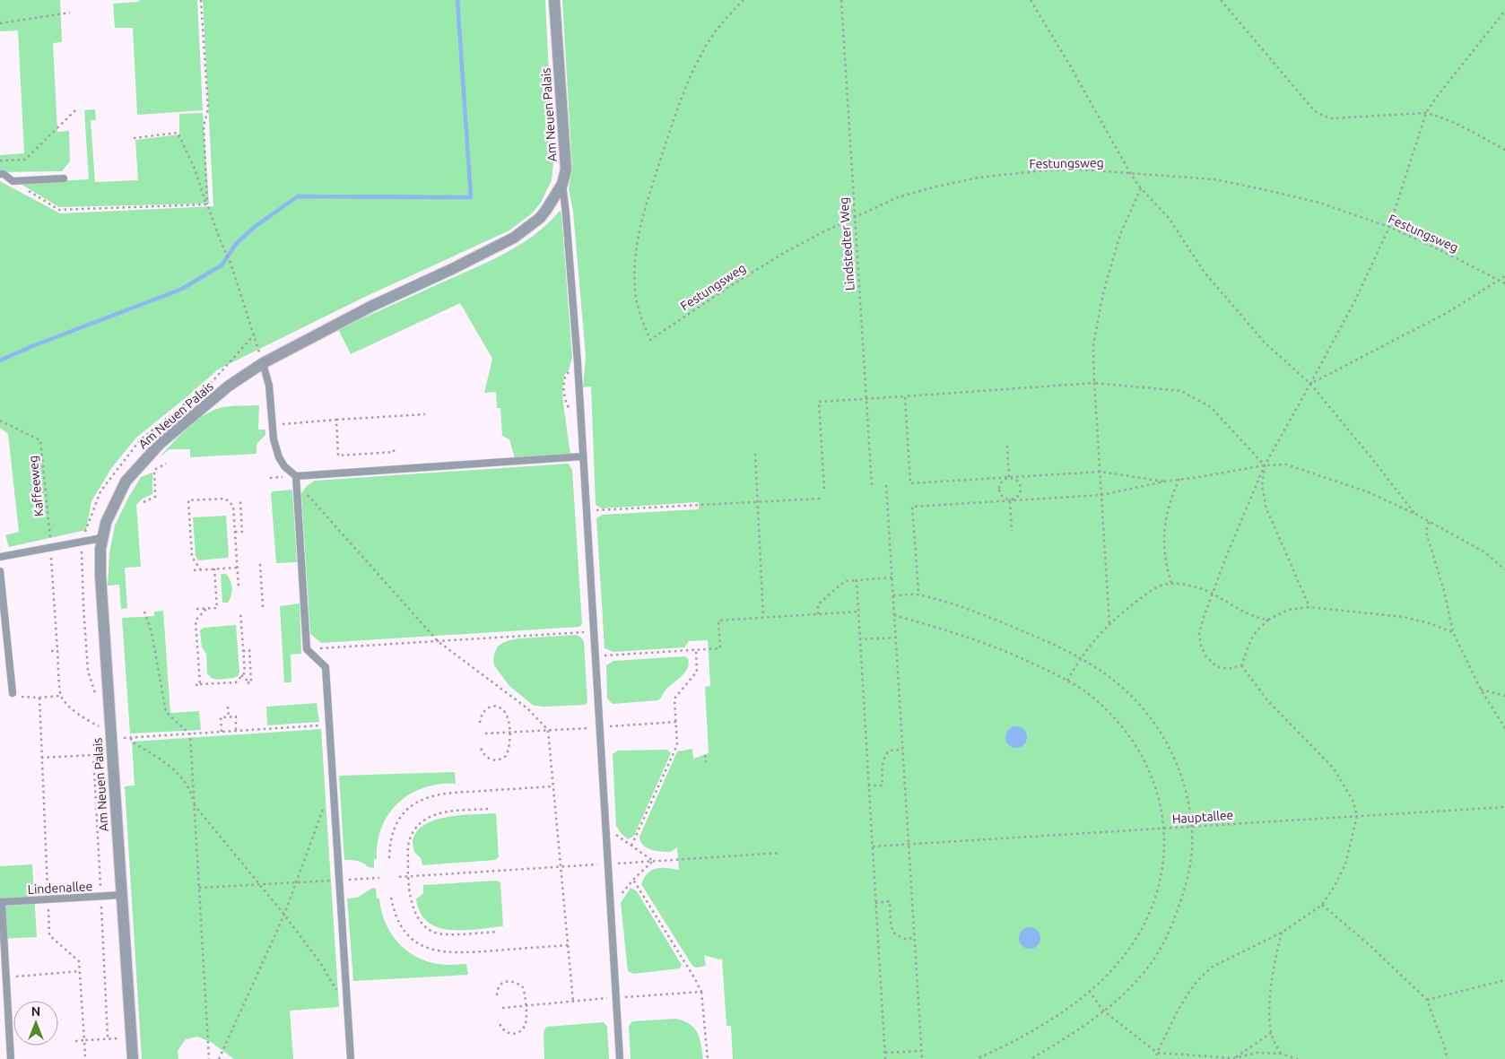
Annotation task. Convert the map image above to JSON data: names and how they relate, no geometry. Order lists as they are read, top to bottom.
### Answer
{
  "streets": {
    "street": ["Am Neuen Palais"],
    "lane": ["Lindenallee"],
    "path": [
      "Festungsweg",
      "Lindstedter Weg",
      "Kaffeeweg",
      "Hauptallee"
    ]
  },
  "crossings": [
    ["Am Neuen Palais", "Lindenallee"],
    ["Festungsweg", "Lindstedter Weg"]
  ],
  "north": "top"
}
